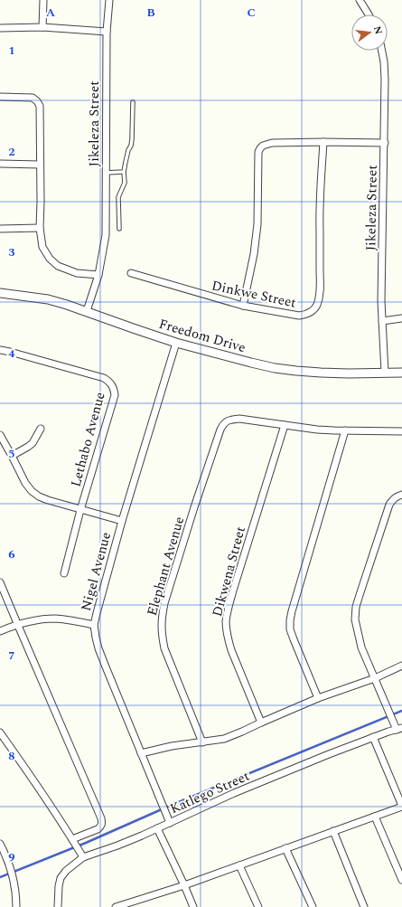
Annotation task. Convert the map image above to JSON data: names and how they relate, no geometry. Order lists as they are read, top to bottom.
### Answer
{
  "streets": {
    "street": [
      "Jikeleza Street",
      "Dinkwe Street",
      "Freedom Drive",
      "Lethabo Avenue",
      "Elephant Avenue",
      "Nigel Avenue",
      "Dikwena Street",
      "Katlego Street"
    ]
  },
  "crossings": [
    ["Jikeleza Street", "Freedom Drive"],
    ["Freedom Drive", "Nigel Avenue"],
    ["Elephant Avenue", "Dikwena Street"],
    ["Nigel Avenue", "Katlego Street"]
  ],
  "north": "right",
  "grid": {
    "columns": ["A", "B", "C"],
    "rows": [
      "1",
      "2",
      "3",
      "4",
      "5",
      "6",
      "7",
      "8",
      "9"
    ]
  }
}
